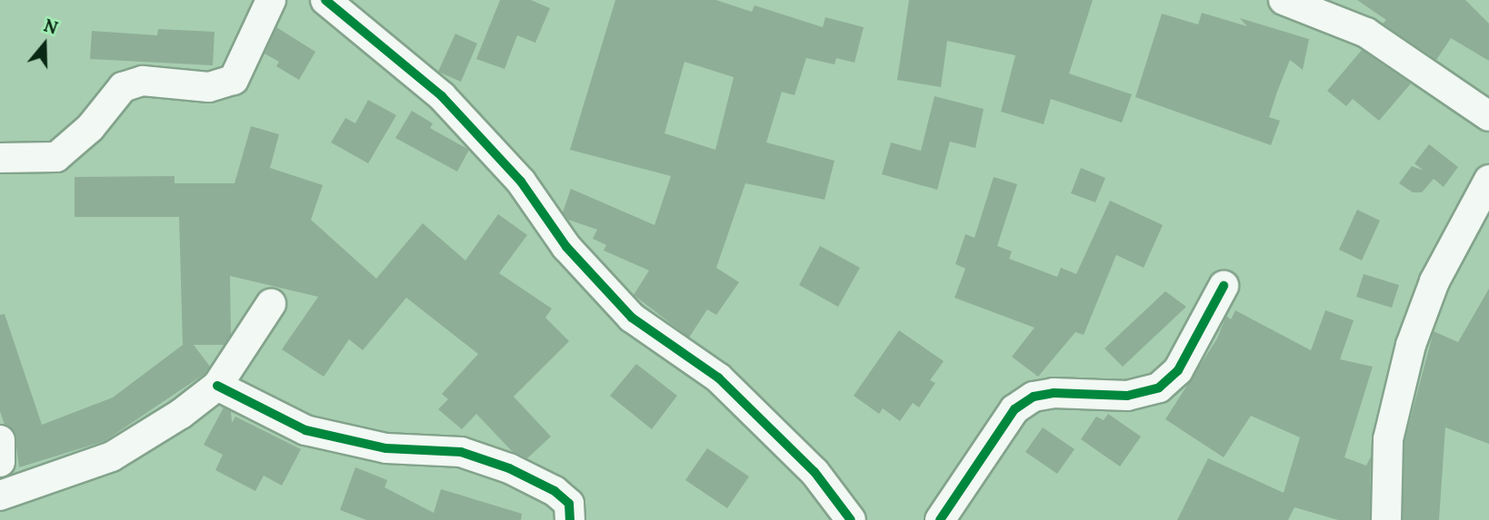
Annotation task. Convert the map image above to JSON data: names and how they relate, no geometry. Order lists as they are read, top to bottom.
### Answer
{
  "north": "top"
}
